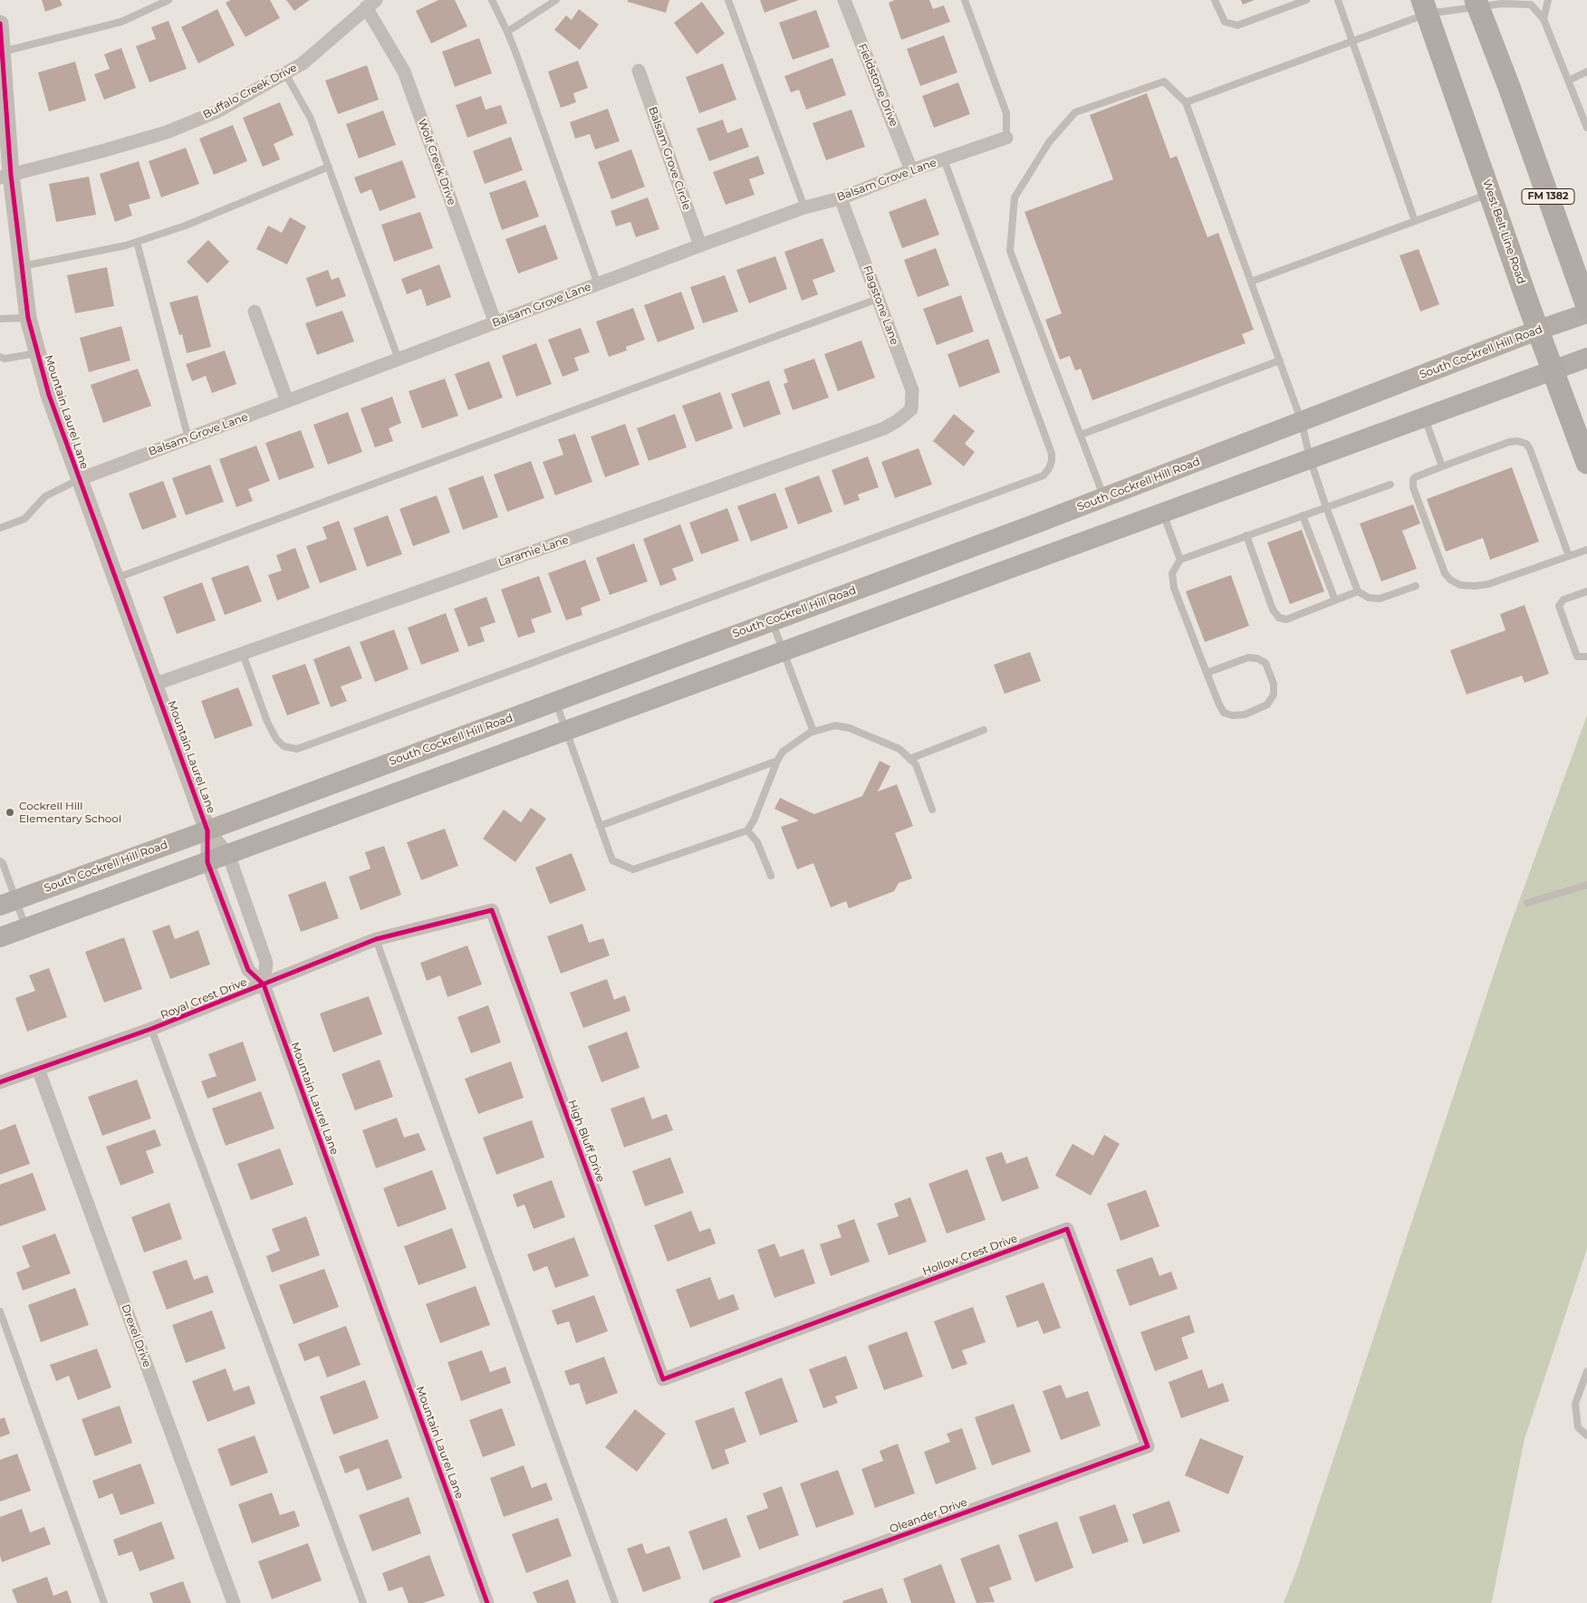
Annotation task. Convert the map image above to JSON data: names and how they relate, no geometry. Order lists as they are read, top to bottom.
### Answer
{
  "streets": {
    "main road": ["FM 1382", "West Belt Line Road", "South Cockrell Hill Road"],
    "street": [
      "Fieldstone Drive",
      "Buffalo Creek Drive",
      "Balsam Grove Circle",
      "Wolf Creek Drive",
      "Balsam Grove Lane",
      "Flagstone Lane",
      "Mountain Laurel Lane",
      "Laramie Lane",
      "Royal Crest Drive",
      "High Bluff Drive",
      "Hollow Crest Drive",
      "Drexel Drive",
      "Oleander Drive"
    ]
  },
  "crossings": [
    ["Fieldstone Drive", "Balsam Grove Lane"],
    ["Buffalo Creek Drive", "Wolf Creek Drive"],
    ["Buffalo Creek Drive", "Mountain Laurel Lane"],
    ["Balsam Grove Circle", "Balsam Grove Lane"],
    ["Wolf Creek Drive", "Balsam Grove Lane"],
    ["Balsam Grove Lane", "Flagstone Lane"],
    ["Balsam Grove Lane", "Mountain Laurel Lane"],
    ["West Belt Line Road", "South Cockrell Hill Road"],
    ["Flagstone Lane", "Laramie Lane"],
    ["South Cockrell Hill Road", "Mountain Laurel Lane"],
    ["Mountain Laurel Lane", "Laramie Lane"],
    ["Mountain Laurel Lane", "Royal Crest Drive"],
    ["Royal Crest Drive", "High Bluff Drive"],
    ["Royal Crest Drive", "Drexel Drive"],
    ["High Bluff Drive", "Hollow Crest Drive"],
    ["Hollow Crest Drive", "Oleander Drive"]
  ],
  "places": ["Cockrell Hill Elementary School"]
}
